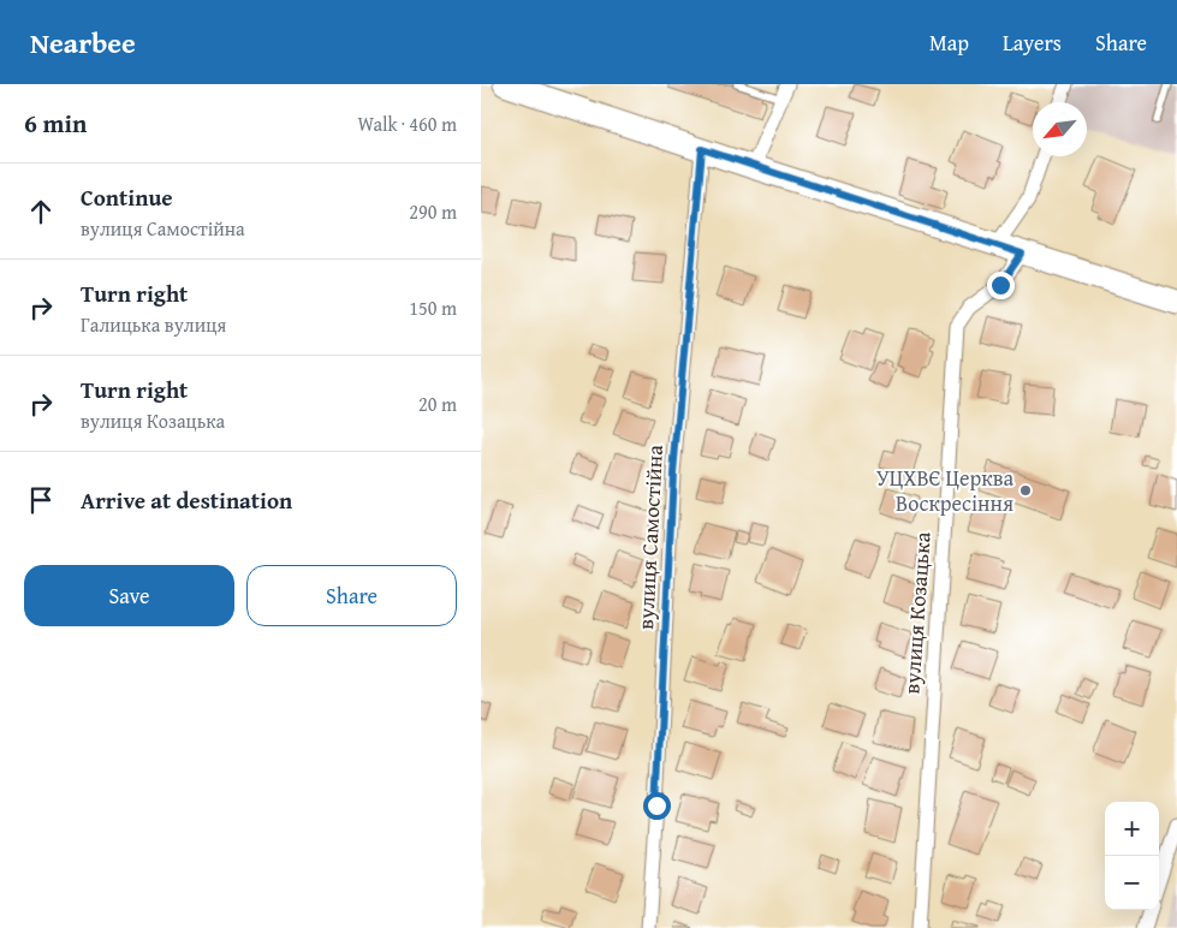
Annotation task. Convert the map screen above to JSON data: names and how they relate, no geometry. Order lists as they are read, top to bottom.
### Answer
{
  "streets": {
    "street": ["вулиця Самостійна", "вулиця Козацька"]
  },
  "places": ["УЦХВЄ Церква Воскресіння"],
  "north": "bottom left",
  "page": {
    "header": "Nearbee",
    "nav": ["Map", "Layers", "Share"],
    "heading": ["6 min", "Walk · 460 m"],
    "list": [
      ["Continue", "вулиця Самостійна", "290 m"],
      ["Turn right", "Галицька вулиця", "150 m"],
      ["Turn right", "вулиця Козацька", "20 m"],
      "Arrive at destination"
    ],
    "buttons": ["Save", "Share"],
    "map_buttons": ["+", "−"]
  }
}
